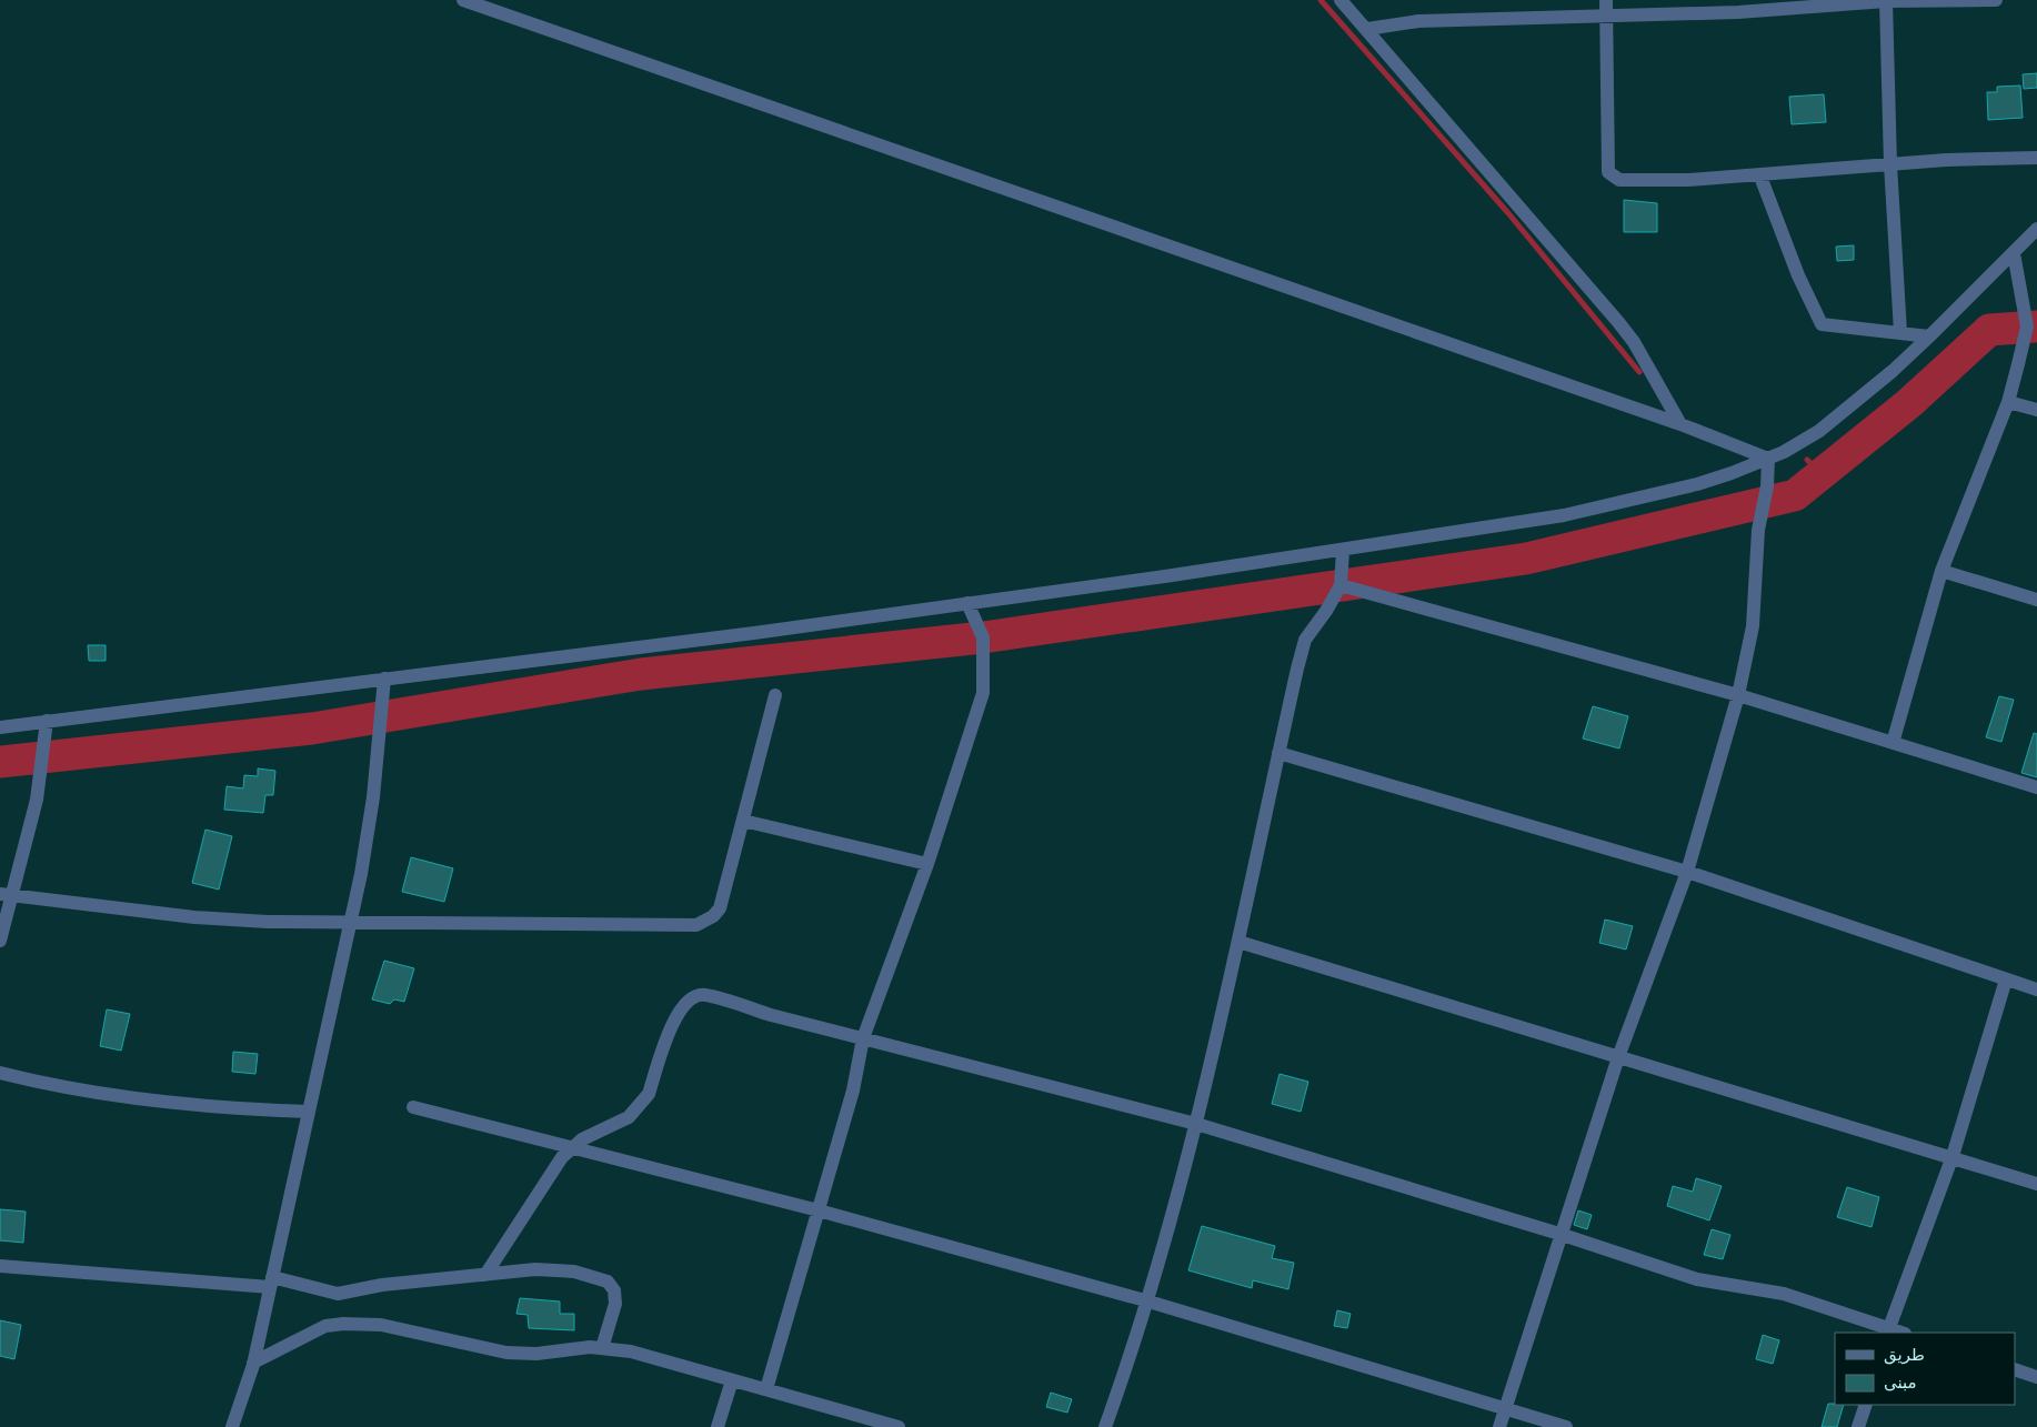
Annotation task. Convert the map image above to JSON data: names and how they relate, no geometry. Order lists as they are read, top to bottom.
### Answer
{
  "legend": ["طريق", "مبنى"]
}
